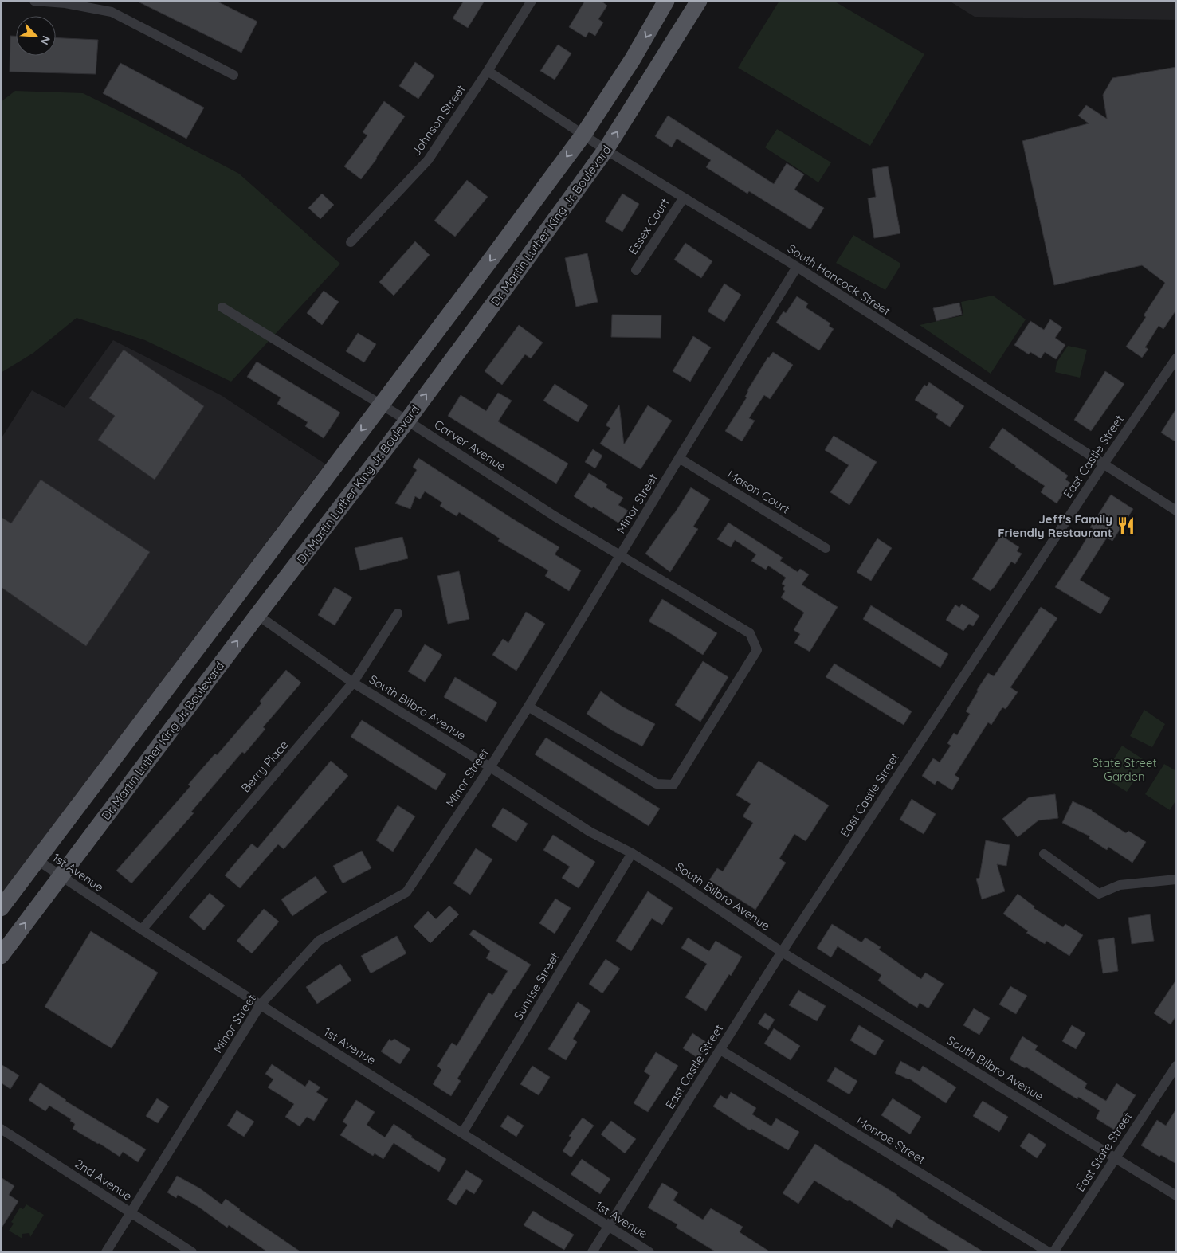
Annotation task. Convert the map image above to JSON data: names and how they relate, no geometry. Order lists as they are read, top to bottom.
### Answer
{
  "streets": {
    "main road": ["Dr. Martin Luther King Jr. Boulevard"],
    "street": [
      "Johnson Street",
      "Essex Court",
      "South Hancock Street",
      "Carver Avenue",
      "East Castle Street",
      "Mason Court",
      "Minor Street",
      "South Bilbro Avenue",
      "Berry Place",
      "1st Avenue",
      "Sunrise Street",
      "Monroe Street",
      "East State Street",
      "2nd Avenue"
    ]
  },
  "crossings": [
    ["Johnson Street", "South Hancock Street"],
    ["Dr. Martin Luther King Jr. Boulevard", "South Hancock Street"],
    ["Dr. Martin Luther King Jr. Boulevard", "Carver Avenue"],
    ["Dr. Martin Luther King Jr. Boulevard", "South Bilbro Avenue"],
    ["Dr. Martin Luther King Jr. Boulevard", "1st Avenue"],
    ["Essex Court", "South Hancock Street"],
    ["South Hancock Street", "East Castle Street"],
    ["South Hancock Street", "Minor Street"],
    ["Carver Avenue", "Minor Street"],
    ["East Castle Street", "South Bilbro Avenue"],
    ["East Castle Street", "1st Avenue"],
    ["East Castle Street", "Monroe Street"],
    ["Mason Court", "Minor Street"],
    ["Minor Street", "South Bilbro Avenue"],
    ["Minor Street", "1st Avenue"],
    ["Minor Street", "2nd Avenue"],
    ["South Bilbro Avenue", "Berry Place"],
    ["South Bilbro Avenue", "Sunrise Street"],
    ["South Bilbro Avenue", "East State Street"],
    ["Berry Place", "1st Avenue"],
    ["1st Avenue", "Sunrise Street"]
  ],
  "parks": ["State Street Garden"],
  "places": {
    "restaurant": ["Jeff's Family Friendly Restaurant"]
  },
  "north": "bottom right"
}
